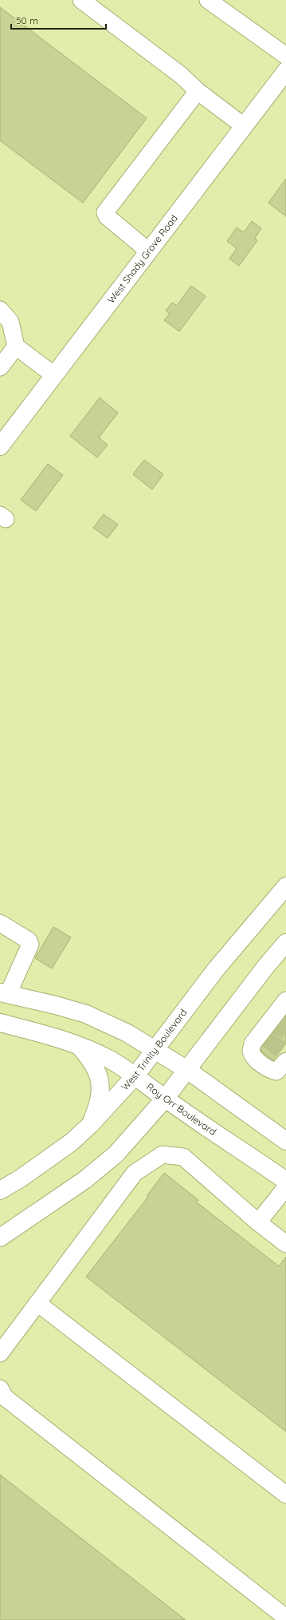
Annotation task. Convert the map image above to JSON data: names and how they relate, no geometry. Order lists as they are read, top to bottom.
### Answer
{
  "streets": {
    "main road": ["West Shady Grove Road", "West Trinity Boulevard", "Roy Orr Boulevard"]
  },
  "crossings": [
    ["West Trinity Boulevard", "Roy Orr Boulevard"]
  ],
  "scale_bar": "50 m"
}
